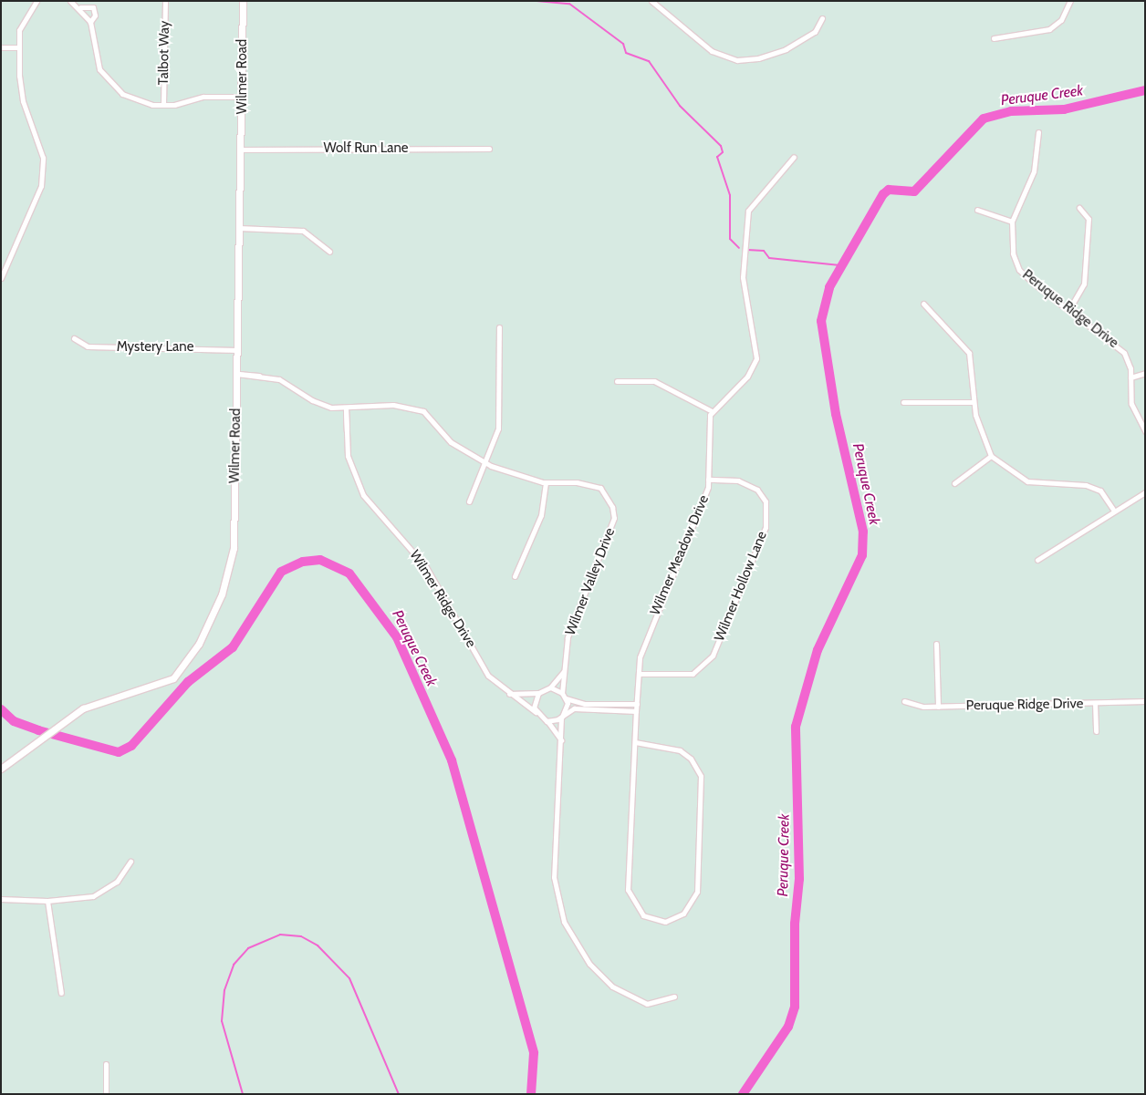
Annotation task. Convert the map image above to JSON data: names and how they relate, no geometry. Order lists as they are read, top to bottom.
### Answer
{
  "streets": {
    "street": [
      "Talbot Way",
      "Wilmer Road",
      "Wolf Run Lane",
      "Peruque Ridge Drive",
      "Mystery Lane",
      "Wilmer Meadow Drive",
      "Wilmer Valley Drive",
      "Wilmer Hollow Lane",
      "Wilmer Ridge Drive"
    ]
  },
  "crossings": [
    ["Wilmer Road", "Wolf Run Lane"],
    ["Wilmer Road", "Mystery Lane"],
    ["Wilmer Road", "Wilmer Valley Drive"],
    ["Wilmer Meadow Drive", "Wilmer Hollow Lane"],
    ["Wilmer Valley Drive", "Wilmer Ridge Drive"]
  ],
  "water": ["Peruque Creek"]
}
